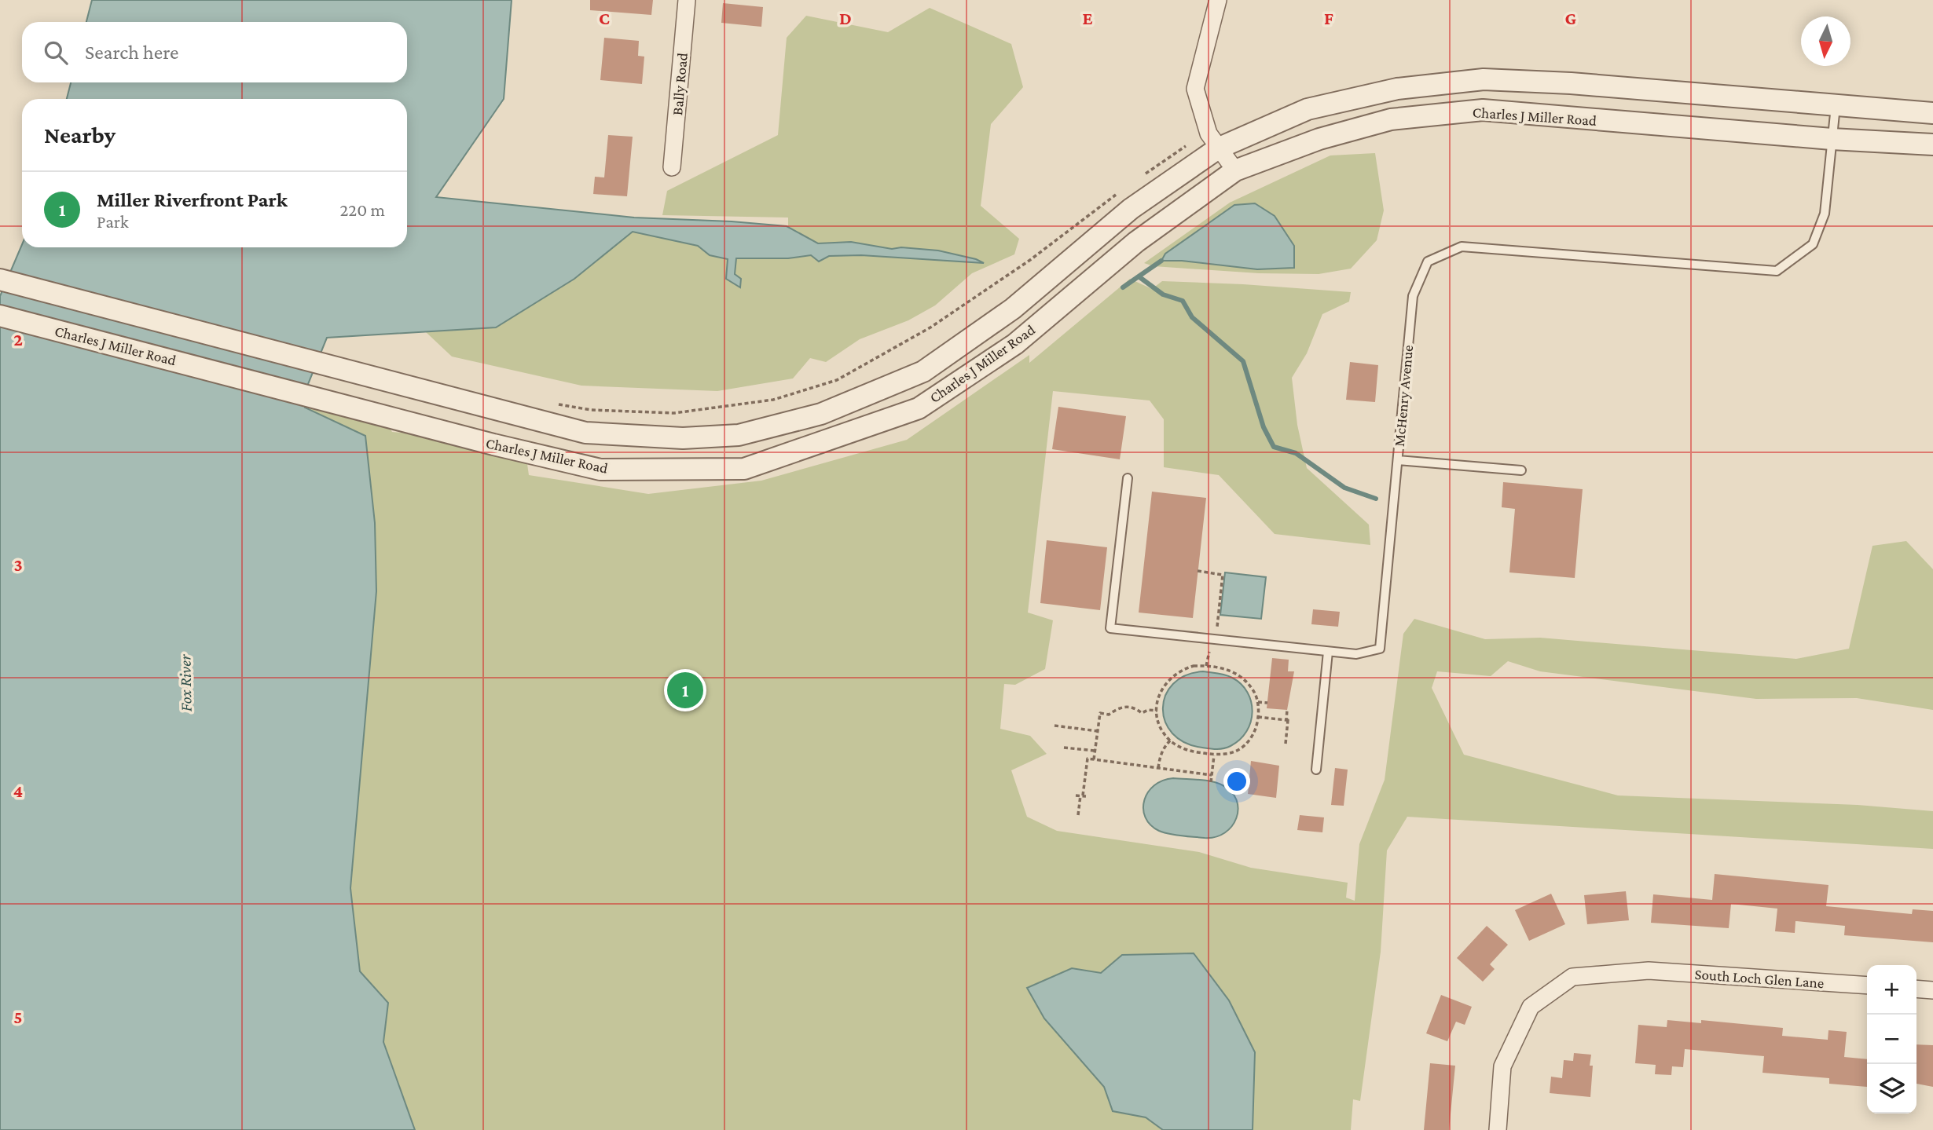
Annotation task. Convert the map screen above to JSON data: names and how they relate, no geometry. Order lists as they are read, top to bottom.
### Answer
{
  "streets": {
    "street": ["Bally Road", "Charles J Miller Road", "South Loch Glen Lane"],
    "lane": ["McHenry Avenue"]
  },
  "crossings": [
    ["Charles J Miller Road", "McHenry Avenue"]
  ],
  "water": ["Fox River"],
  "north": "bottom",
  "page": {
    "search": "Search here",
    "heading": "Nearby",
    "list": [
      {
        "mark": "1",
        "name": "Miller Riverfront Park",
        "note": "Park",
        "value": "220 m"
      }
    ],
    "pins": "1",
    "map_buttons": ["+", "−"]
  },
  "grid": {
    "columns": [
      "C",
      "D",
      "E",
      "F",
      "G"
    ],
    "rows": [
      "2",
      "3",
      "4",
      "5"
    ]
  }
}
